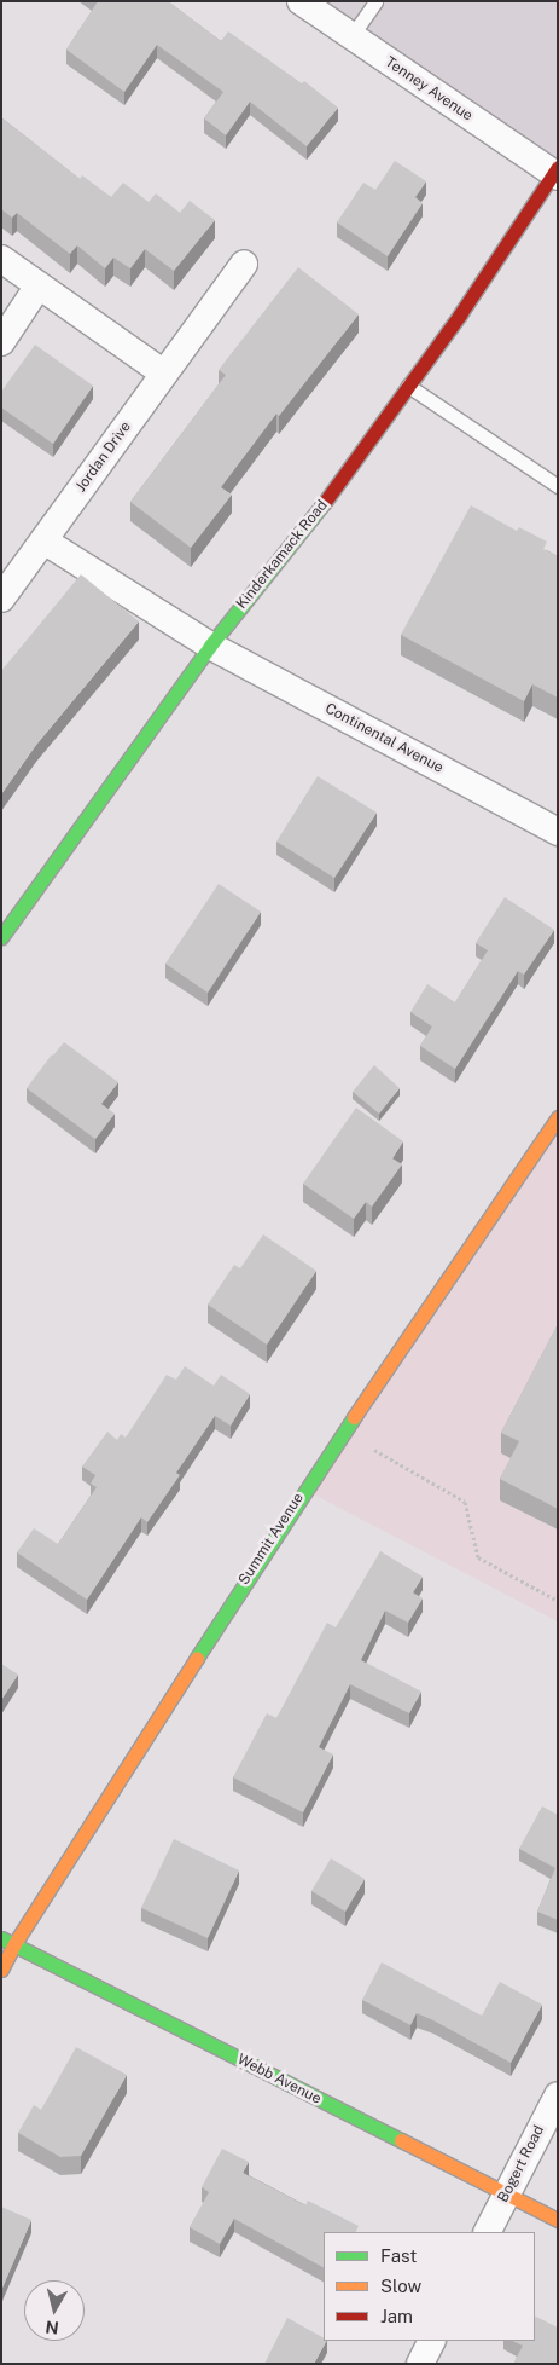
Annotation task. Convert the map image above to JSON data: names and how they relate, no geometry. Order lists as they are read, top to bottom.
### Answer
{
  "streets": {
    "street": [
      "Tenney Avenue",
      "Jordan Drive",
      "Kinderkamack Road",
      "Continental Avenue",
      "Summit Avenue",
      "Webb Avenue",
      "Bogert Road"
    ]
  },
  "crossings": [
    ["Tenney Avenue", "Kinderkamack Road"],
    ["Kinderkamack Road", "Continental Avenue"],
    ["Summit Avenue", "Webb Avenue"],
    ["Webb Avenue", "Bogert Road"]
  ],
  "legend": ["Fast", "Slow", "Jam"],
  "north": "bottom"
}
